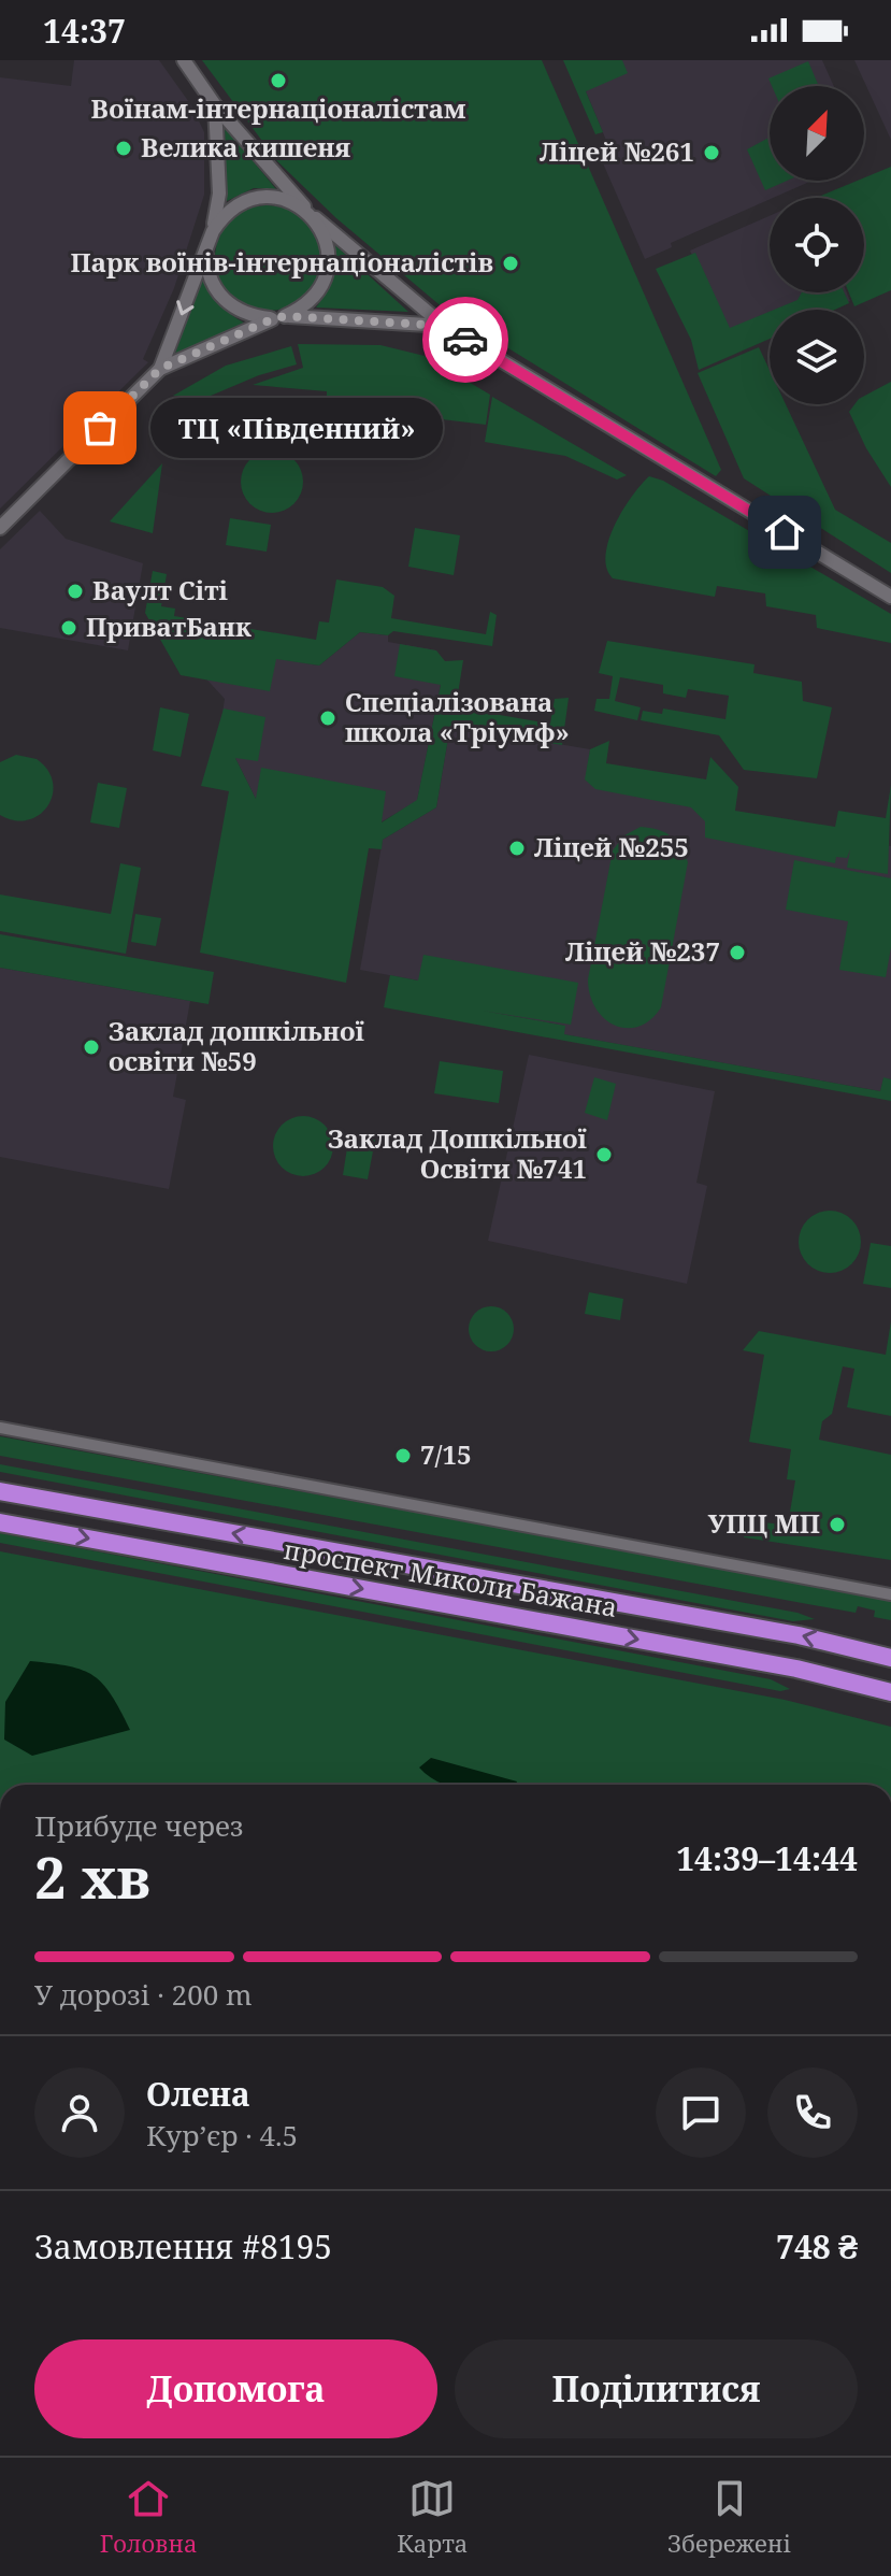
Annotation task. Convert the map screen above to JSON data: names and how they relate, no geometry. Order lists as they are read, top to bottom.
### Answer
{
  "streets": {
    "highway": ["проспект Миколи Бажана"]
  },
  "places": [
    "Воїнам-інтернаціоналістам",
    "Велика кишеня",
    "Ліцей №261",
    "Парк воїнів-інтернаціоналістів",
    "ТЦ «Південний»",
    "Ваулт Сіті",
    "ПриватБанк",
    "Спеціалізована школа «Тріумф»",
    "Ліцей №255",
    "Ліцей №237",
    "Заклад дошкільної освіти №59",
    "Заклад Дошкільної Освіти №741",
    "7/15",
    "УПЦ МП"
  ],
  "north": "top right",
  "page": {
    "status": "14:37",
    "bubble": "ТЦ «Південний»",
    "heading": ["2 хв", "Прибуде через", "14:39–14:44"],
    "panel": [
      "Олена",
      "Кур’єр · 4.5",
      "Замовлення #8195",
      "748 ₴"
    ],
    "bar": "У дорозі · 200 m",
    "buttons": ["Допомога", "Поділитися"],
    "tabs": ["Головна", "Карта", "Збережені"]
  }
}
